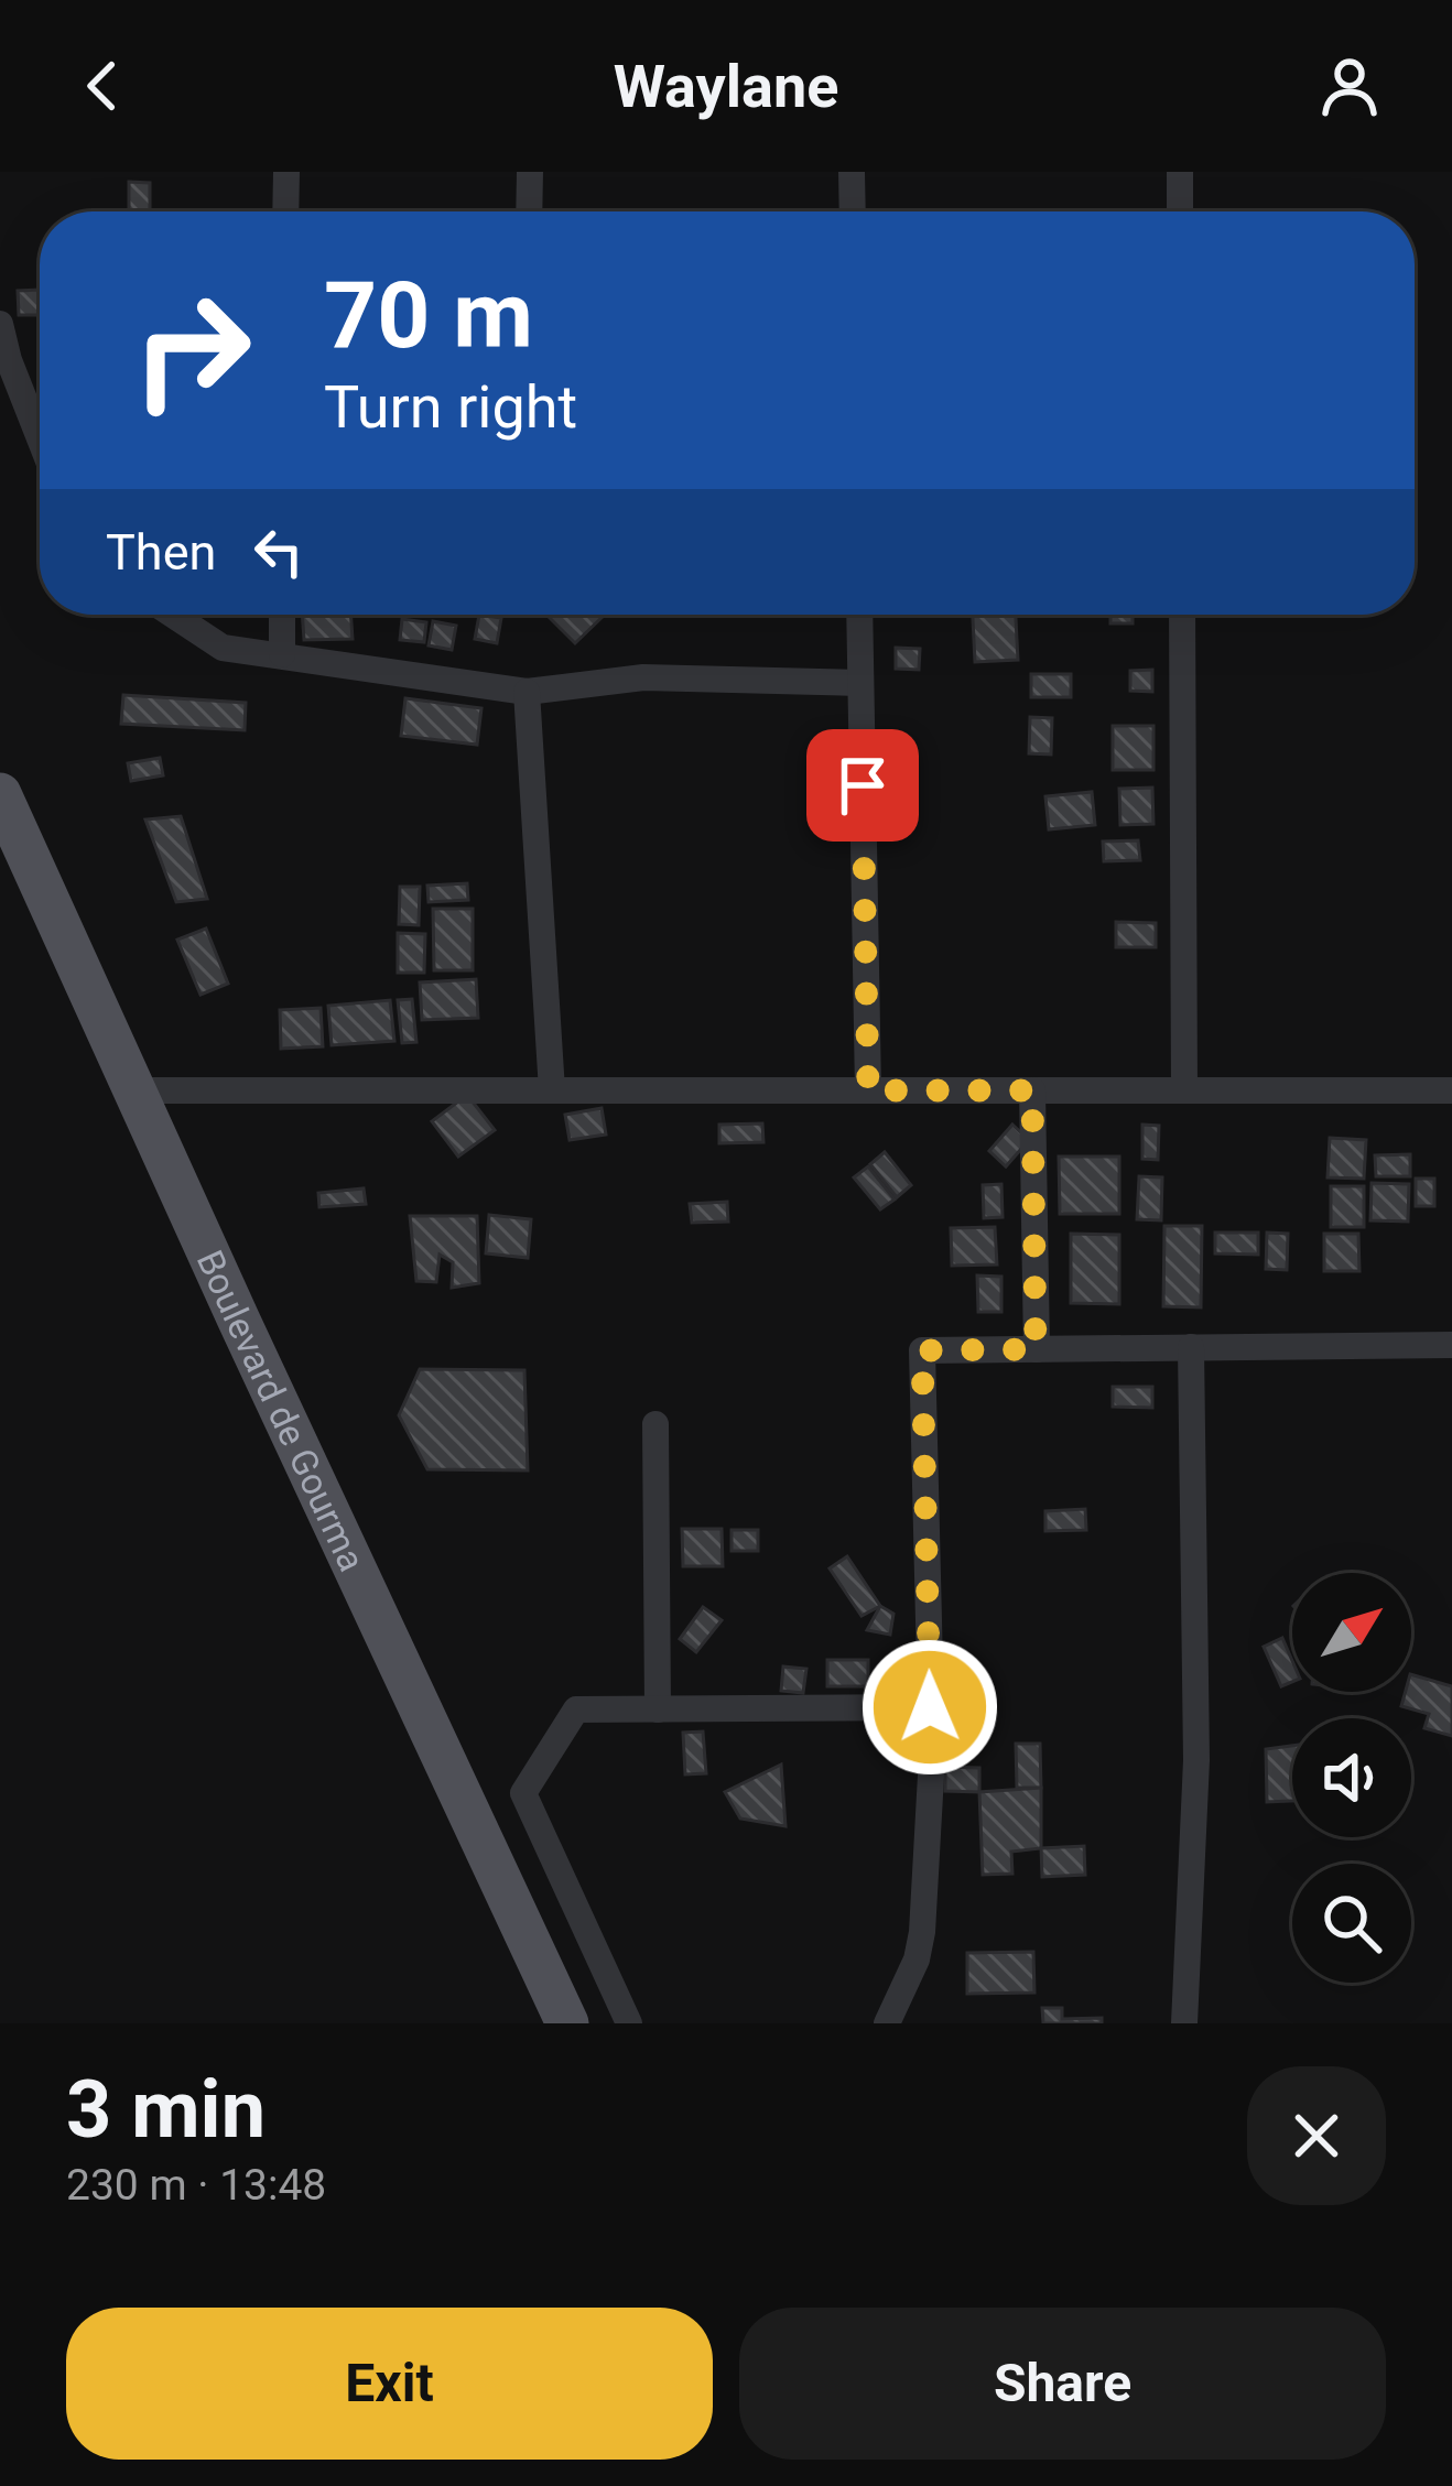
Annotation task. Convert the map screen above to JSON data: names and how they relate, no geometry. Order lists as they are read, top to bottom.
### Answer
{
  "streets": {
    "main road": ["Boulevard de Gourma"]
  },
  "north": "top right",
  "page": {
    "header": "Waylane",
    "turn": ["70 m", "Turn right"],
    "then": "Then",
    "heading": ["3 min", "230 m · 13:48"],
    "buttons": ["Exit", "Share"]
  }
}
